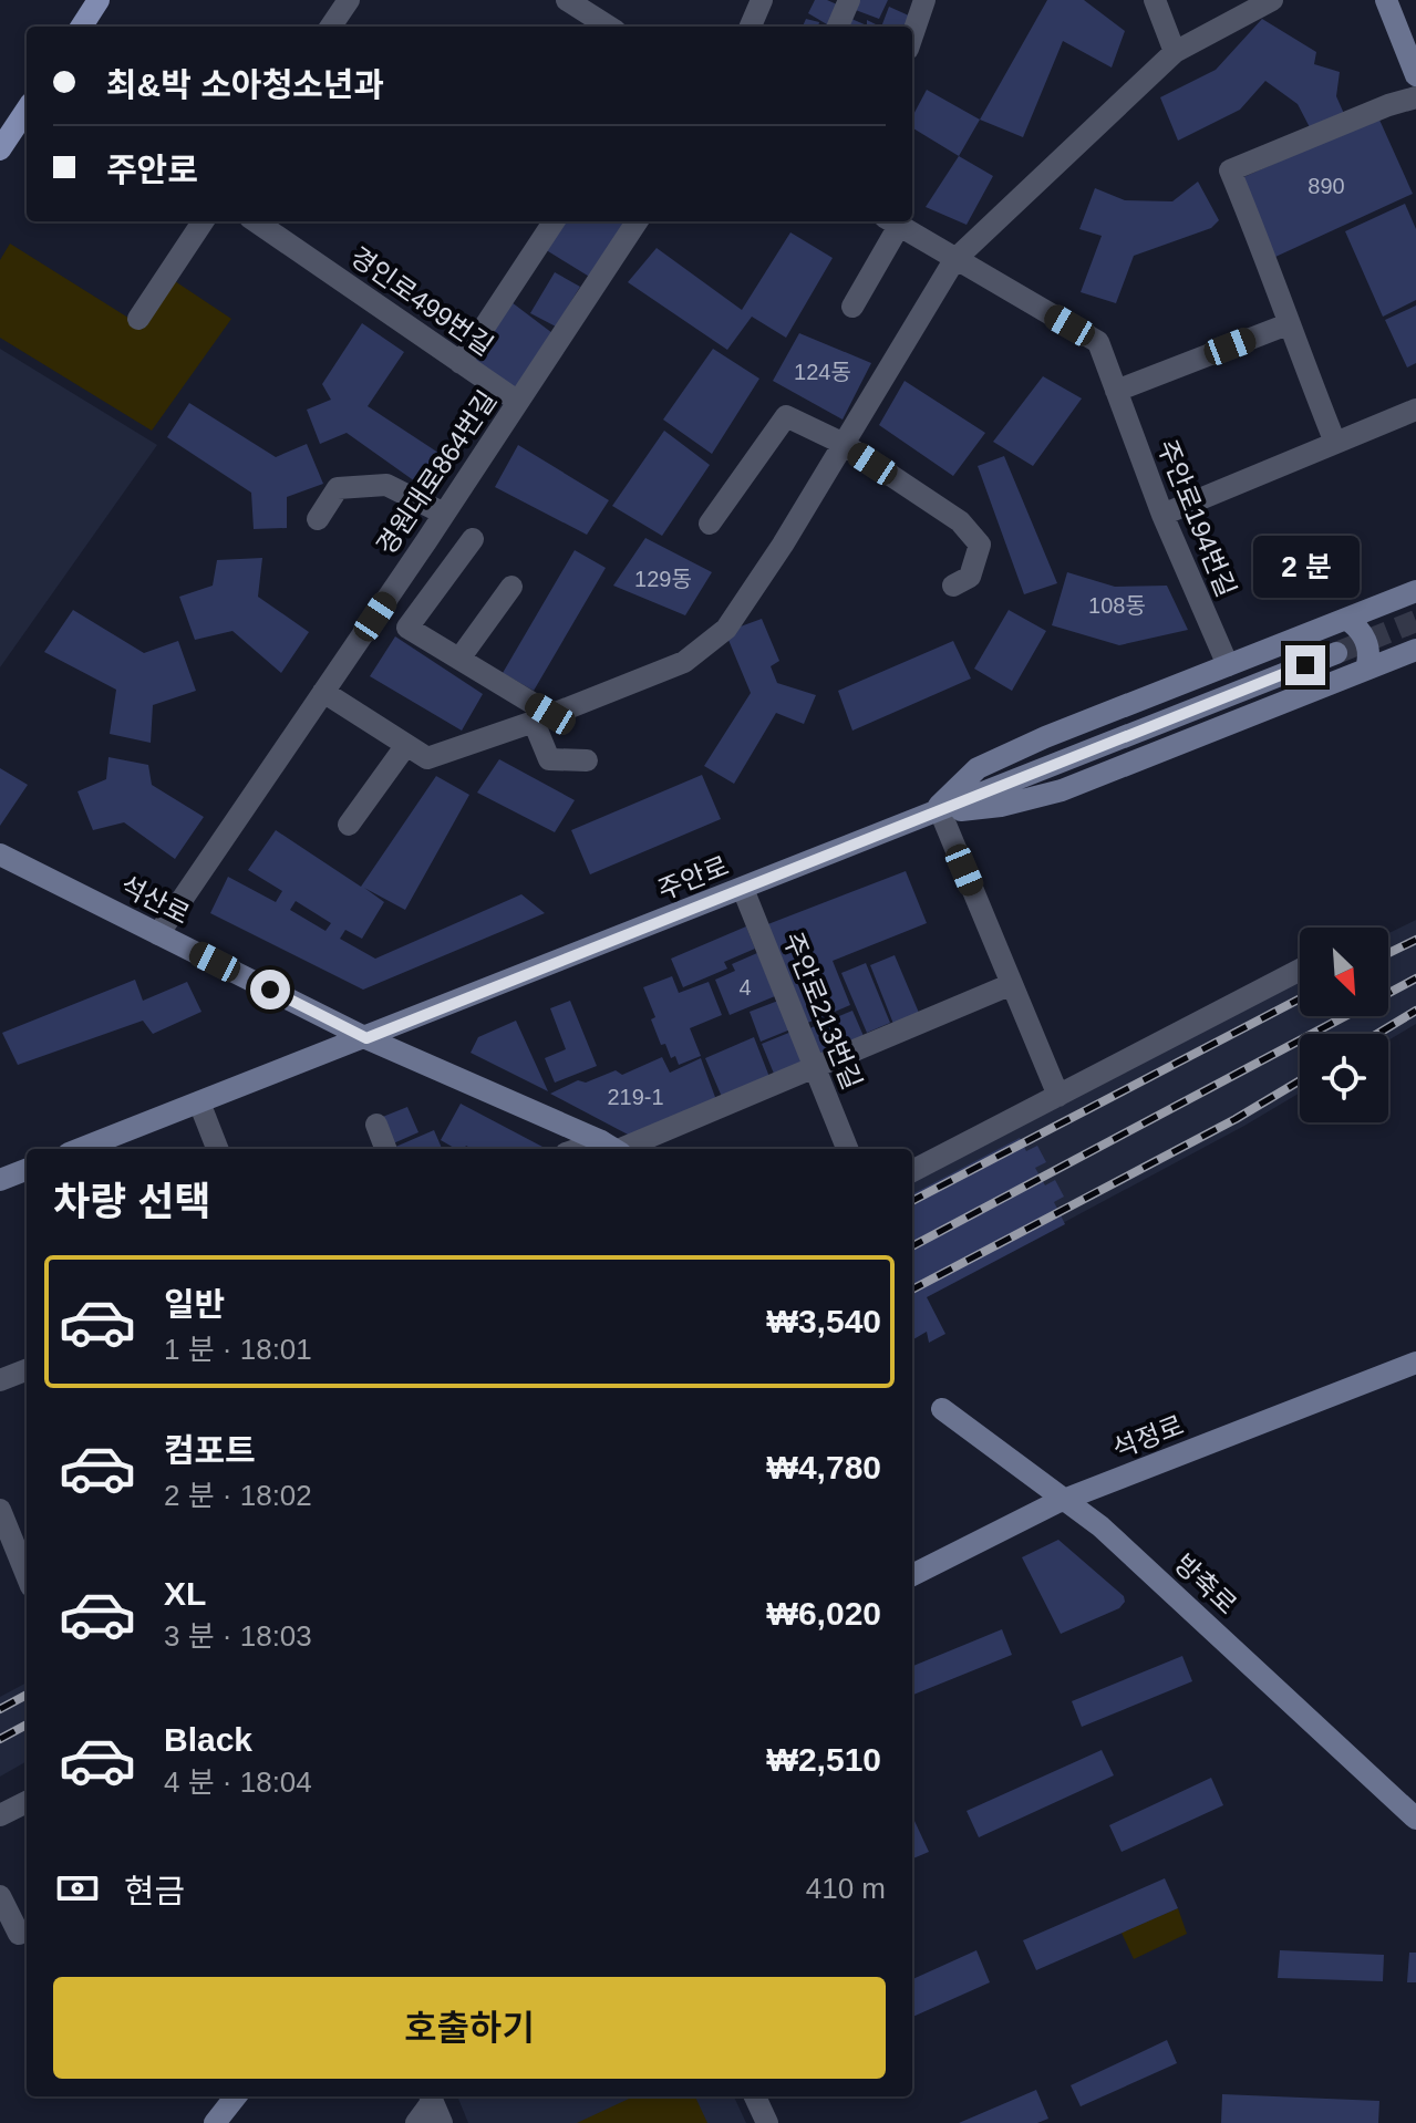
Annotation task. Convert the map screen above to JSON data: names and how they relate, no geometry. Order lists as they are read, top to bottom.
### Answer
{
  "streets": {
    "main road": [
      "주안로",
      "석산로",
      "석정로",
      "방축로"
    ],
    "street": [
      "경인로499번길",
      "경원대로864번길",
      "주안로194번길",
      "주안로213번길"
    ]
  },
  "crossings": [
    ["경인로499번길", "경원대로864번길"],
    ["경원대로864번길", "석산로"],
    ["주안로", "석산로"],
    ["주안로", "주안로213번길"],
    ["석정로", "방축로"]
  ],
  "house_numbers": [
    "890",
    "124동",
    "129동",
    "108동",
    "4",
    "219-1"
  ],
  "north": "bottom right",
  "page": {
    "banner": ["최&박 소아청소년과", "주안로"],
    "bubble": "2 분",
    "heading": "차량 선택",
    "list": [
      {
        "name": "일반",
        "note": "1 분 · 18:01",
        "value": "₩3,540"
      },
      {
        "name": "컴포트",
        "note": "2 분 · 18:02",
        "value": "₩4,780"
      },
      {
        "name": "XL",
        "note": "3 분 · 18:03",
        "value": "₩6,020"
      },
      {
        "name": "Black",
        "note": "4 분 · 18:04",
        "value": "₩2,510"
      }
    ],
    "pay": ["현금", "410 m"],
    "buttons": "호출하기"
  }
}
